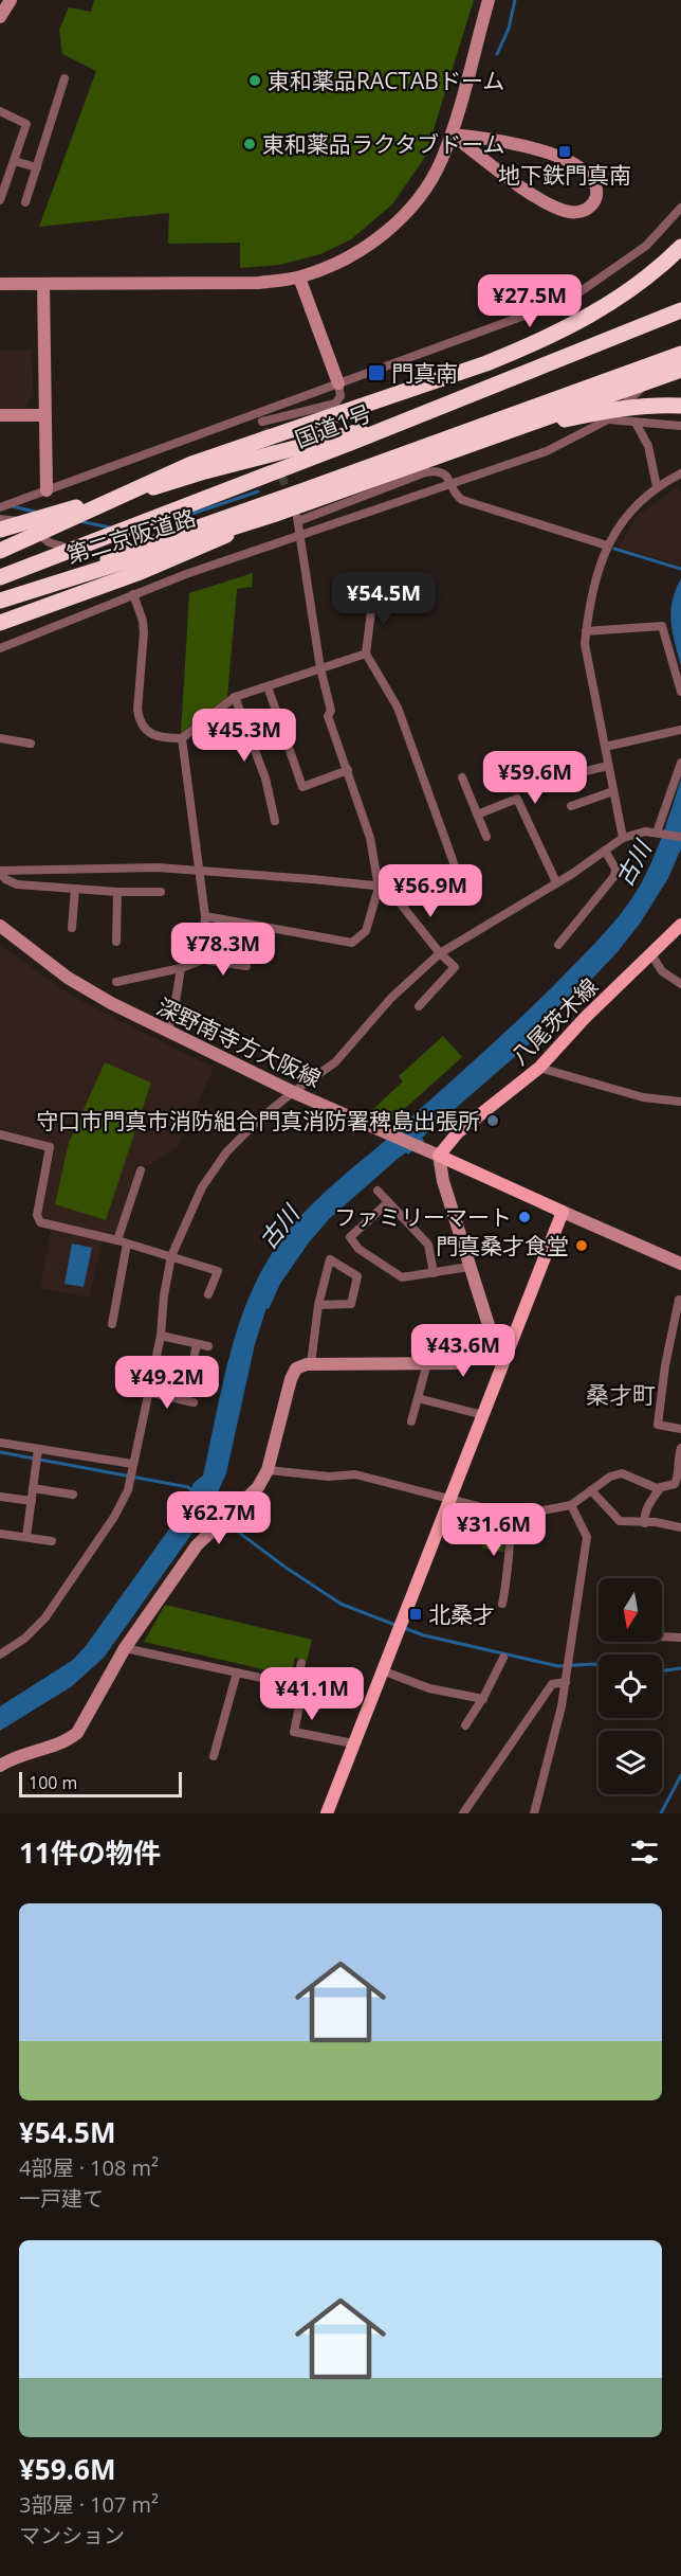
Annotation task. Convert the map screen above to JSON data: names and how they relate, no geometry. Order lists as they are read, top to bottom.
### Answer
{
  "streets": {
    "highway": ["国道1号", "第二京阪道路"],
    "main road": ["八尾茨木線"],
    "street": ["深野南寺方大阪線"]
  },
  "crossings": [
    ["八尾茨木線", "深野南寺方大阪線"]
  ],
  "districts": ["桑才町"],
  "water": ["古川"],
  "places": {
    "other": [
      "東和薬品RACTABドーム",
      "東和薬品ラクタブドーム",
      "守口市門真市消防組合門真消防署稗島出張所",
      "ファミリーマート",
      "門真桑才食堂"
    ],
    "transit": ["地下鉄門真南", "門真南", "北桑才"]
  },
  "scale_bar": "100 m",
  "north": "bottom",
  "page": {
    "price": [
      "¥27.5M",
      "¥54.5M",
      "¥45.3M",
      "¥59.6M",
      "¥56.9M",
      "¥78.3M",
      "¥43.6M",
      "¥49.2M",
      "¥62.7M",
      "¥31.6M",
      "¥41.1M"
    ],
    "scale": "100 m",
    "heading": "11件の物件",
    "list": [
      {
        "name": "¥54.5M",
        "note": "4部屋 · 108 m² · 一戸建て"
      },
      {
        "name": "¥59.6M",
        "note": "3部屋 · 107 m² · マンション"
      }
    ]
  }
}
